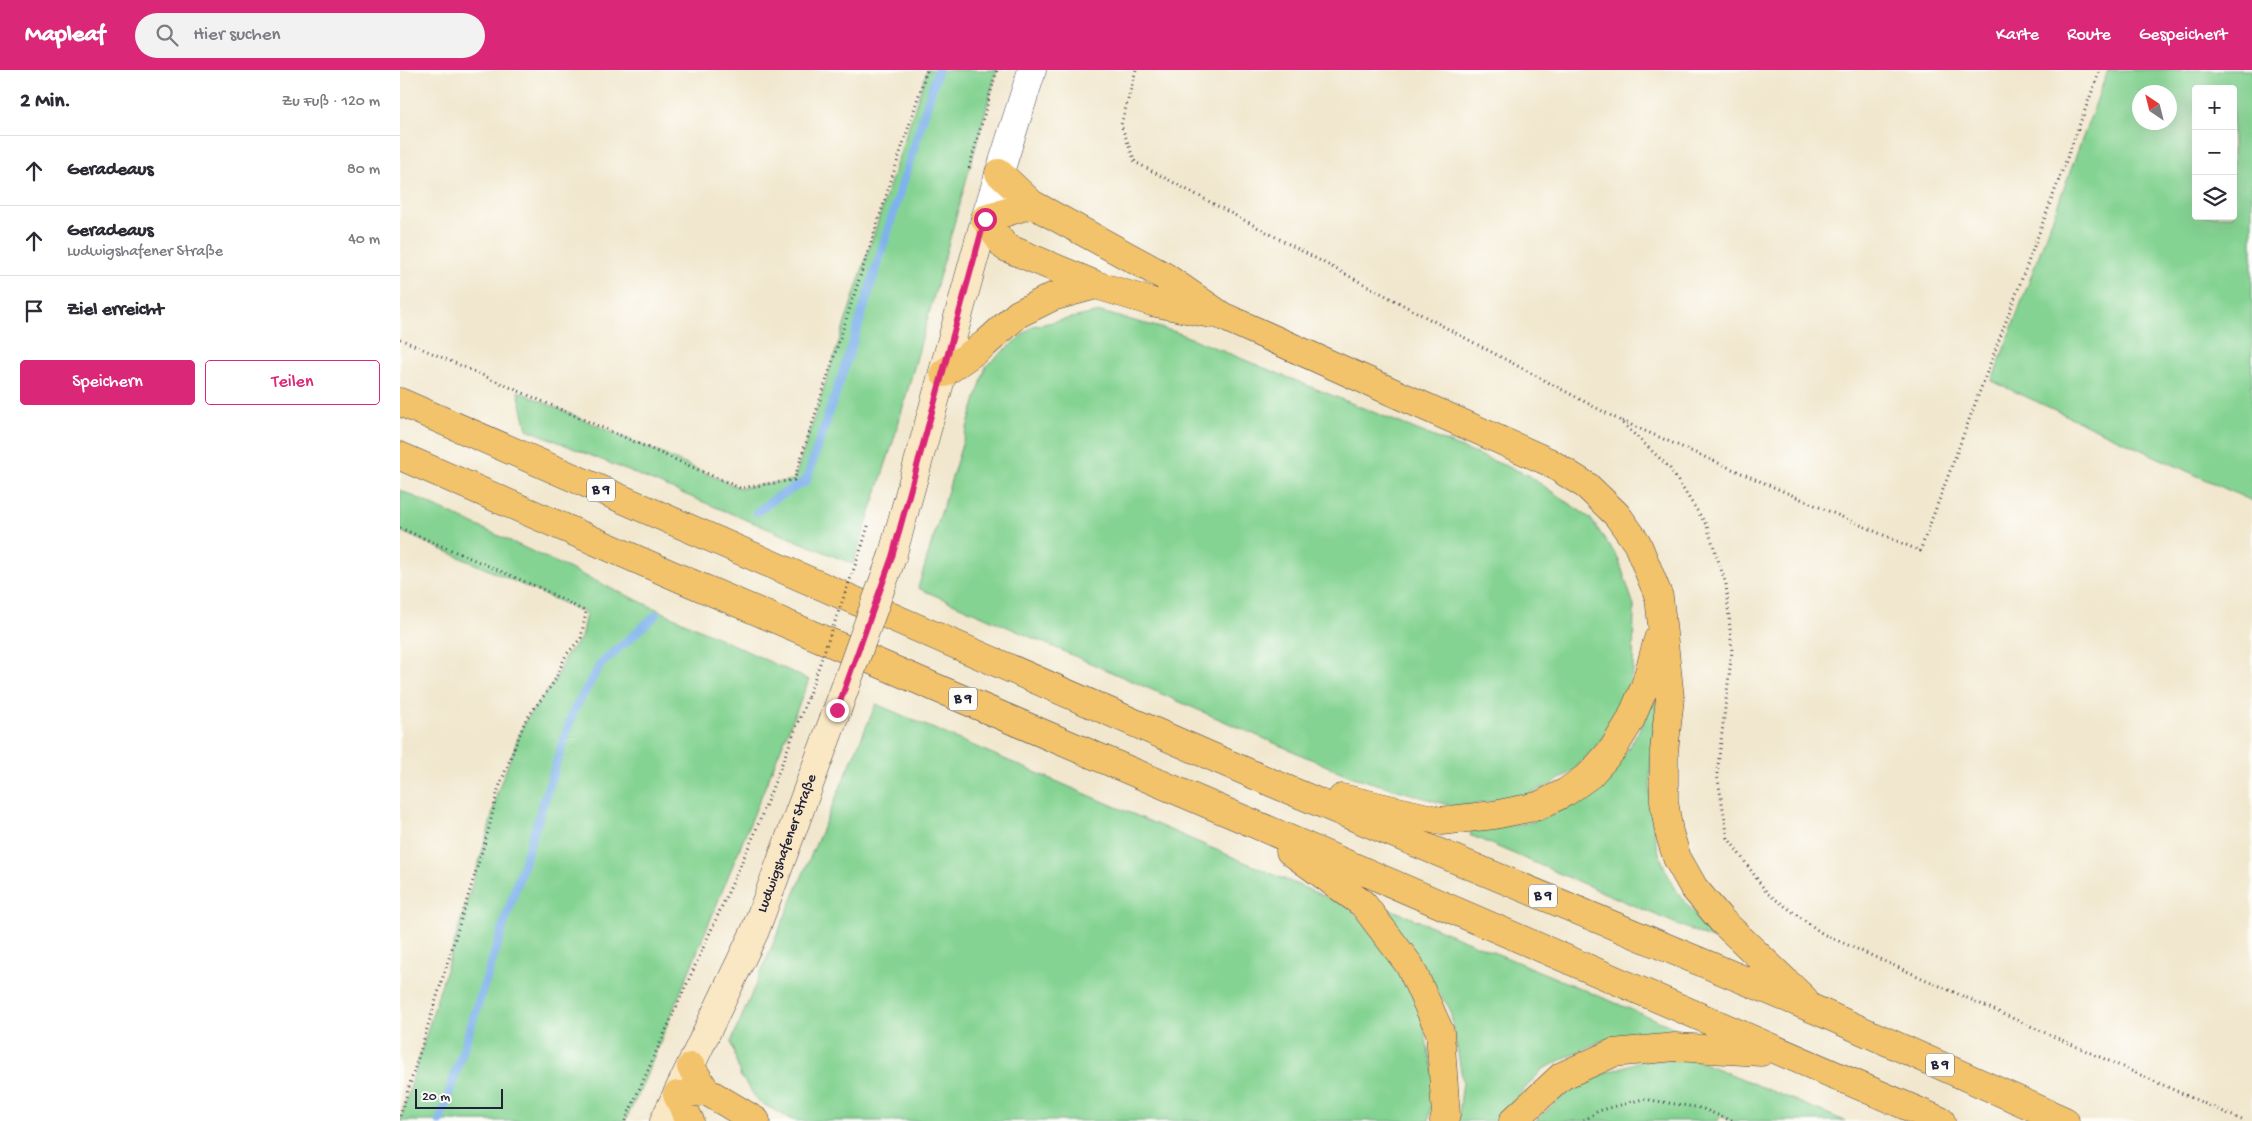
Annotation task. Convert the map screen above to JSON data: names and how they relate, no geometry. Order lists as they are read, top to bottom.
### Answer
{
  "streets": {
    "highway": ["B 9"],
    "main road": ["Ludwigshafener Straße"]
  },
  "scale_bar": "20 m",
  "north": "top left",
  "page": {
    "header": "Mapleaf",
    "search": "Hier suchen",
    "nav": ["Karte", "Route", "Gespeichert"],
    "heading": ["2 Min.", "Zu Fuß · 120 m"],
    "map_buttons": ["+", "−"],
    "list": [
      ["Geradeaus", "80 m"],
      ["Geradeaus", "Ludwigshafener Straße", "40 m"],
      "Ziel erreicht"
    ],
    "buttons": ["Speichern", "Teilen"],
    "scale": "20 m"
  }
}
